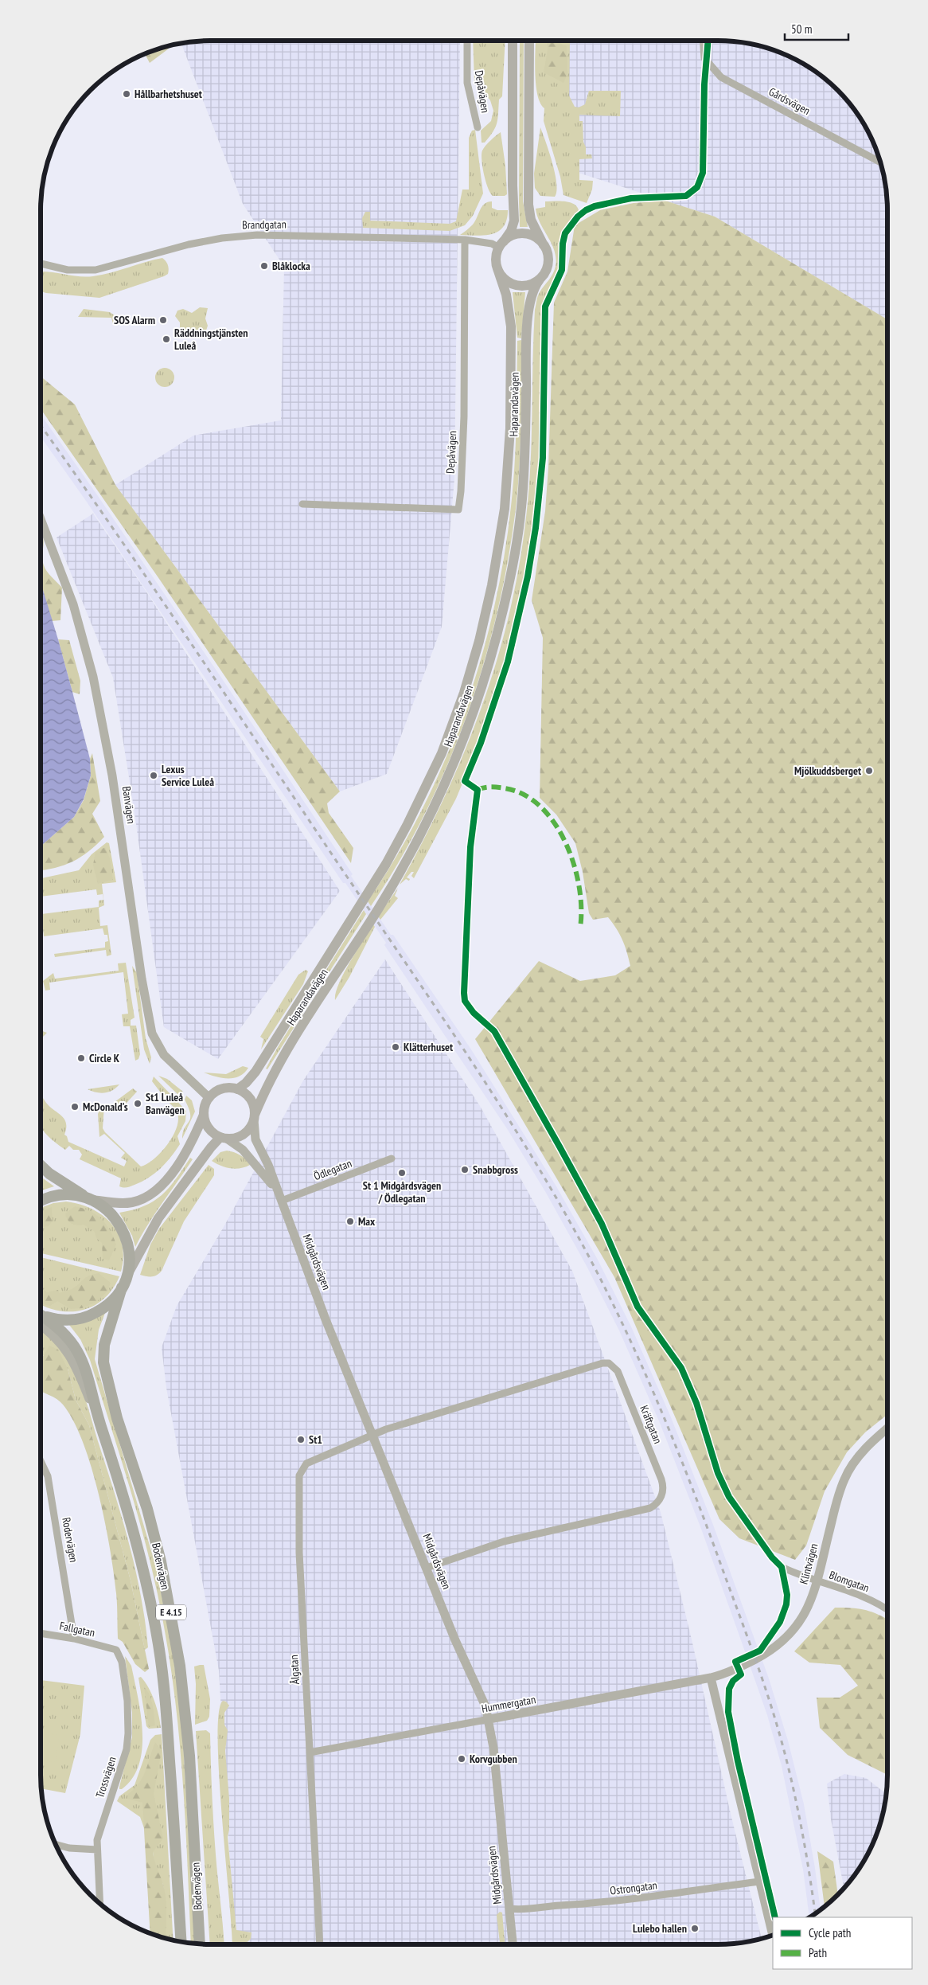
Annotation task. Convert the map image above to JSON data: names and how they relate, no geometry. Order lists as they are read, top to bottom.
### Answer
{
  "streets": {
    "main road": ["Haparandavägen", "Bodenvägen", "E 4.15"],
    "street": [
      "Depåvägen",
      "Gårdsvägen",
      "Brandgatan",
      "Banvägen",
      "Ödlegatan",
      "Midgårdsvägen",
      "Kräftgatan",
      "Rodervägen",
      "Klintvägen",
      "Blomgatan",
      "Fallgatan",
      "Ålgatan",
      "Hummergatan",
      "Trossvägen",
      "Ostrongatan"
    ]
  },
  "crossings": [
    ["Depåvägen", "Brandgatan"],
    ["Brandgatan", "Haparandavägen"],
    ["Haparandavägen", "Banvägen"],
    ["Haparandavägen", "Midgårdsvägen"],
    ["Banvägen", "Midgårdsvägen"],
    ["Ödlegatan", "Midgårdsvägen"],
    ["Midgårdsvägen", "Kräftgatan"],
    ["Midgårdsvägen", "Ålgatan"],
    ["Midgårdsvägen", "Hummergatan"],
    ["Midgårdsvägen", "Ostrongatan"],
    ["Kräftgatan", "Ålgatan"],
    ["Rodervägen", "Fallgatan"],
    ["Klintvägen", "Blomgatan"],
    ["Klintvägen", "Hummergatan"],
    ["Fallgatan", "Trossvägen"],
    ["Ålgatan", "Hummergatan"]
  ],
  "places": [
    "Hållbarhetshuset",
    "Blåklocka",
    "SOS Alarm",
    "Räddningstjänsten Luleå",
    "Mjölkuddsberget",
    "Lexus Service Luleå",
    "Klätterhuset",
    "Circle K",
    "St1 Luleå Banvägen",
    "McDonald's",
    "Snabbgross",
    "St 1 Midgårdsvägen / Ödlegatan",
    "Max",
    "St1",
    "Korvgubben",
    "Lulebo hallen"
  ],
  "legend": ["Cycle path", "Path"],
  "scale_bar": "50 m"
}
